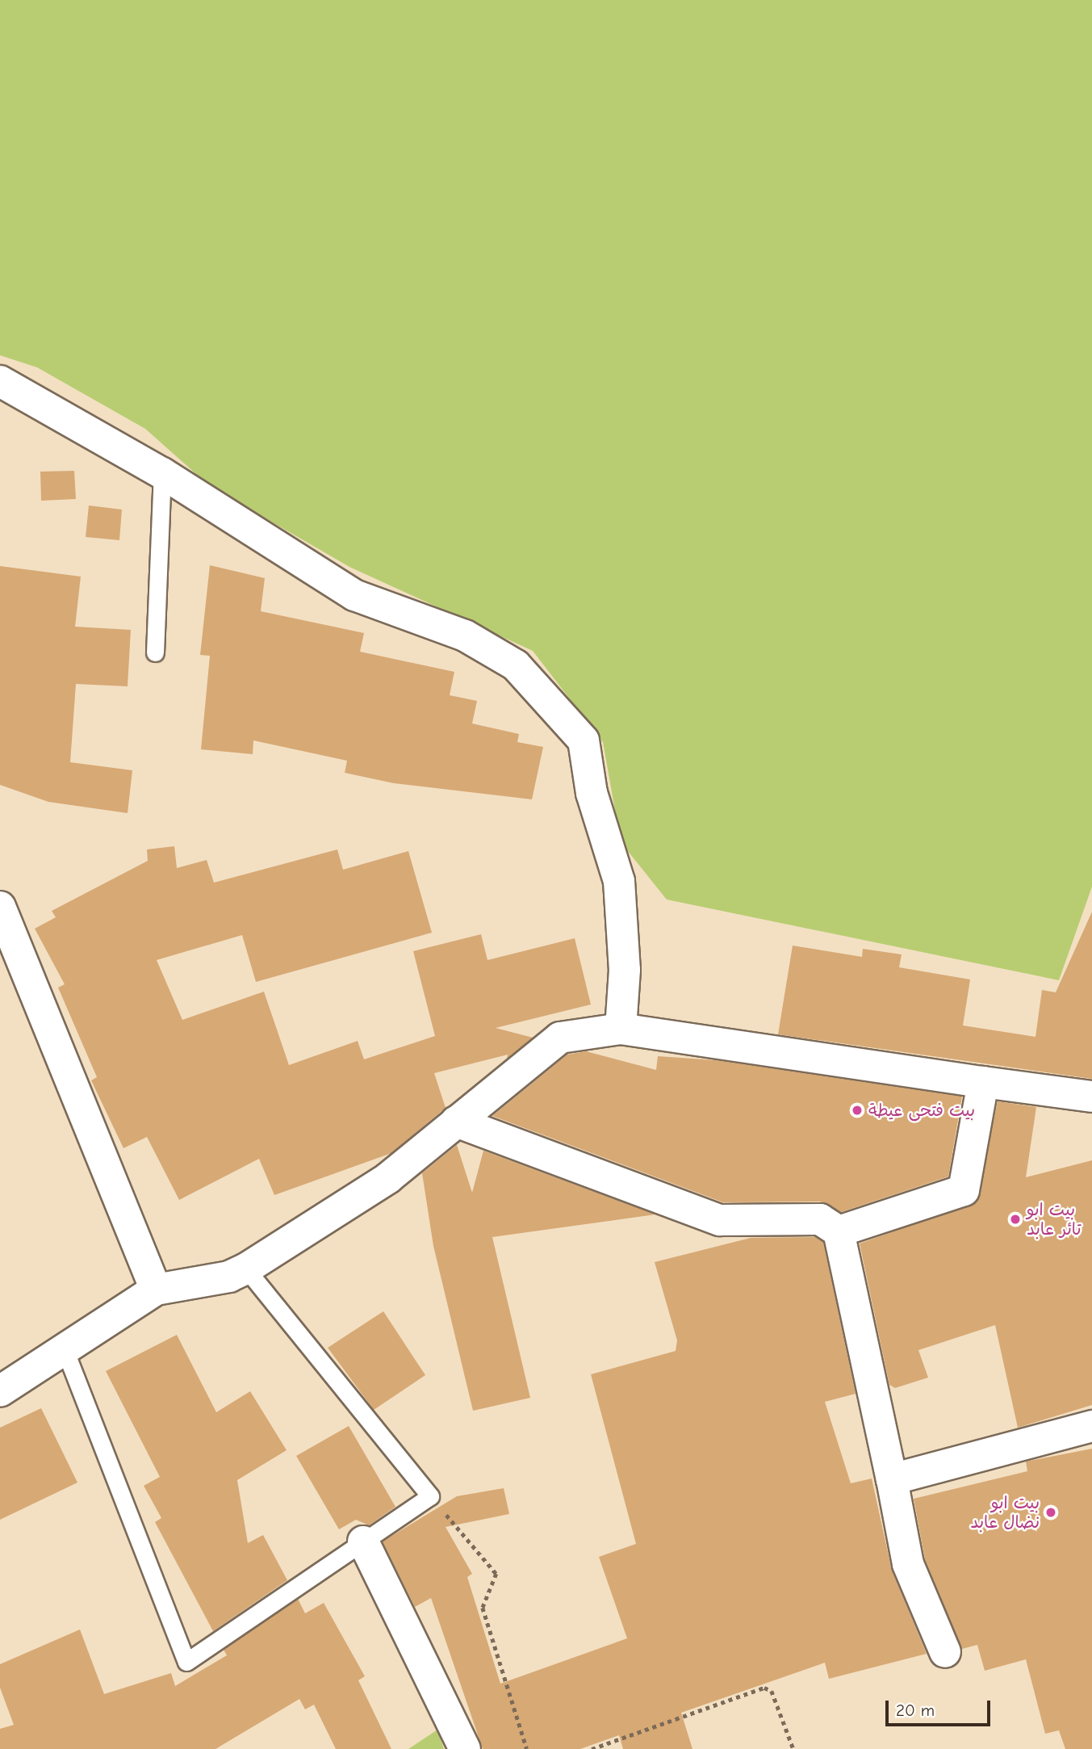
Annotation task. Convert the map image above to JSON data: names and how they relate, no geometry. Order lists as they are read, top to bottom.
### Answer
{
  "places": ["بيت فتحى عيطة", "بيت ابو تائر عابد", "بيت ابو نضال عابد"],
  "scale_bar": "20 m"
}
